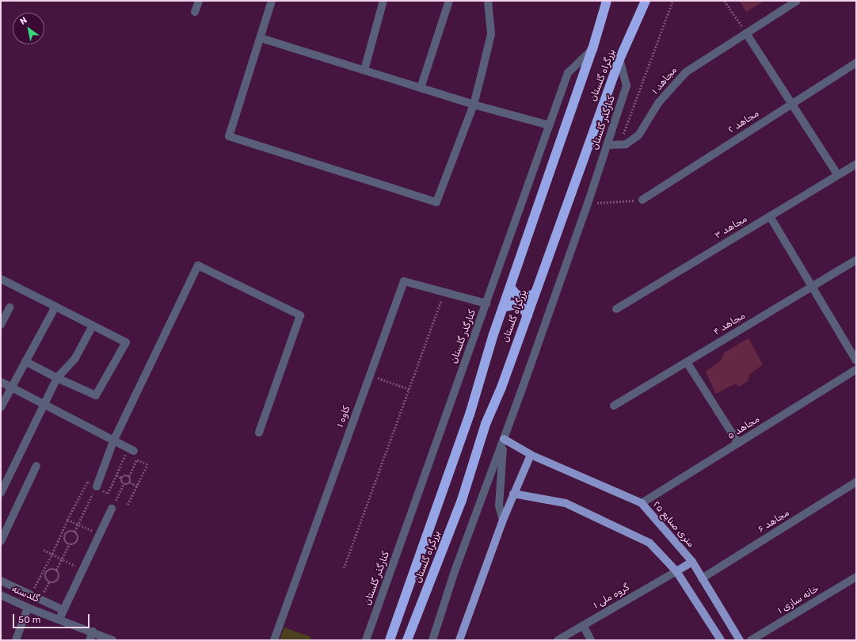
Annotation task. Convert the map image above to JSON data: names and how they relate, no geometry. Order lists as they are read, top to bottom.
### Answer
{
  "streets": {
    "highway": ["بزرگراه گلستان"],
    "main road": ["۲۵ متری صنایع"],
    "street": [
      "۱ مجاهد",
      "مجاهد ۲",
      "کنارگذر گلستان",
      "مجاهد ۳",
      "مجاهد ۴",
      "کاوه ۱",
      "۵ مجاهد",
      "۶ مجاهد",
      "گلدسته",
      "گروه ملی ۱",
      "خانه سازی ۱"
    ]
  },
  "crossings": [
    ["بزرگراه گلستان", "کنارگذر گلستان"],
    ["۱ مجاهد", "کنارگذر گلستان"],
    ["کنارگذر گلستان", "کاوه ۱"],
    ["کنارگذر گلستان", "۲۵ متری صنایع"],
    ["۵ مجاهد", "۲۵ متری صنایع"],
    ["۶ مجاهد", "۲۵ متری صنایع"]
  ],
  "scale_bar": "50 m",
  "north": "top left"
}
